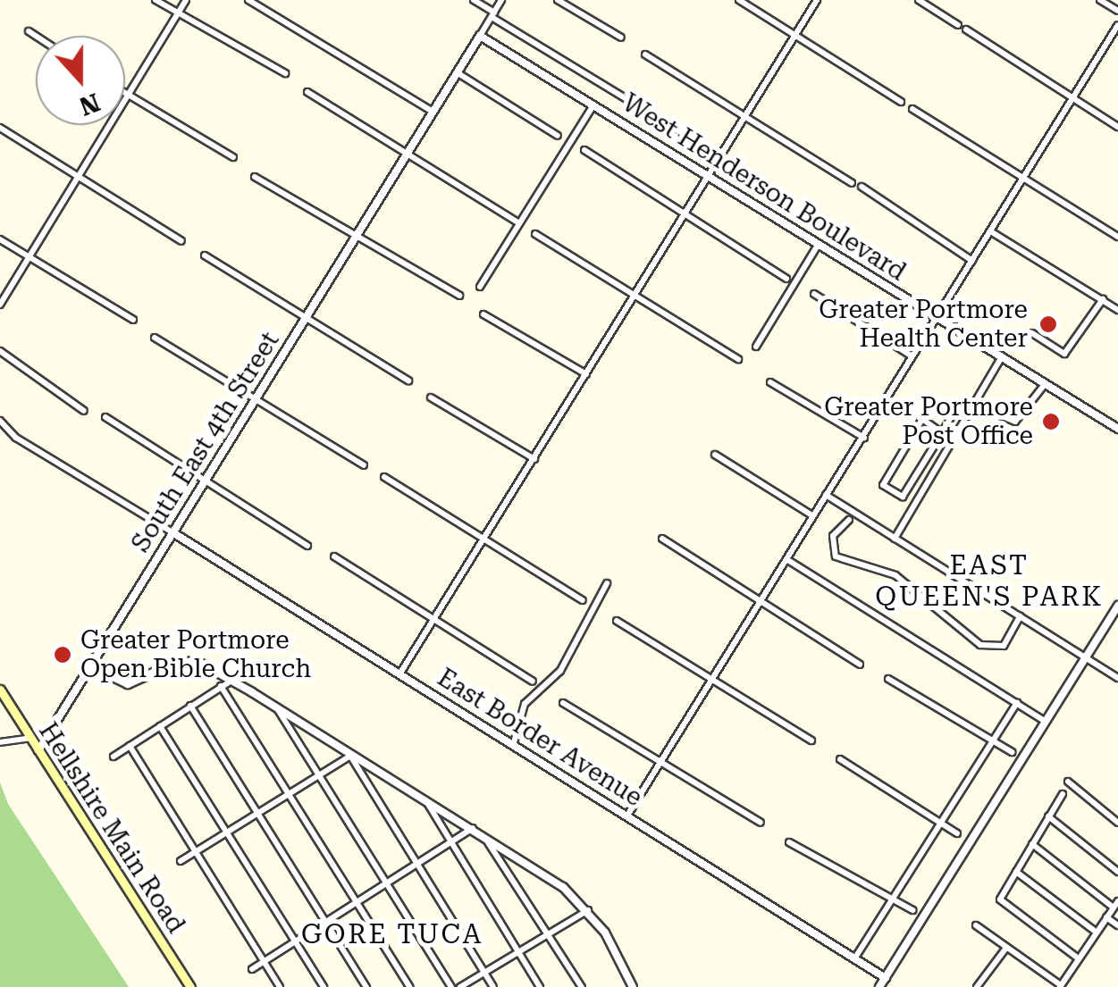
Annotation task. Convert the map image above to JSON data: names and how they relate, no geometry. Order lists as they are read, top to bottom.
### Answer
{
  "streets": {
    "main road": ["Hellshire Main Road"],
    "street": ["West Henderson Boulevard", "South East 4th Street", "East Border Avenue"]
  },
  "crossings": [
    ["West Henderson Boulevard", "South East 4th Street"],
    ["South East 4th Street", "East Border Avenue"],
    ["South East 4th Street", "Hellshire Main Road"]
  ],
  "districts": ["EAST QUEEN'S PARK", "GORE TUCA"],
  "places": ["Greater Portmore Health Center", "Greater Portmore Post Office", "Greater Portmore Open Bible Church"],
  "north": "bottom"
}
